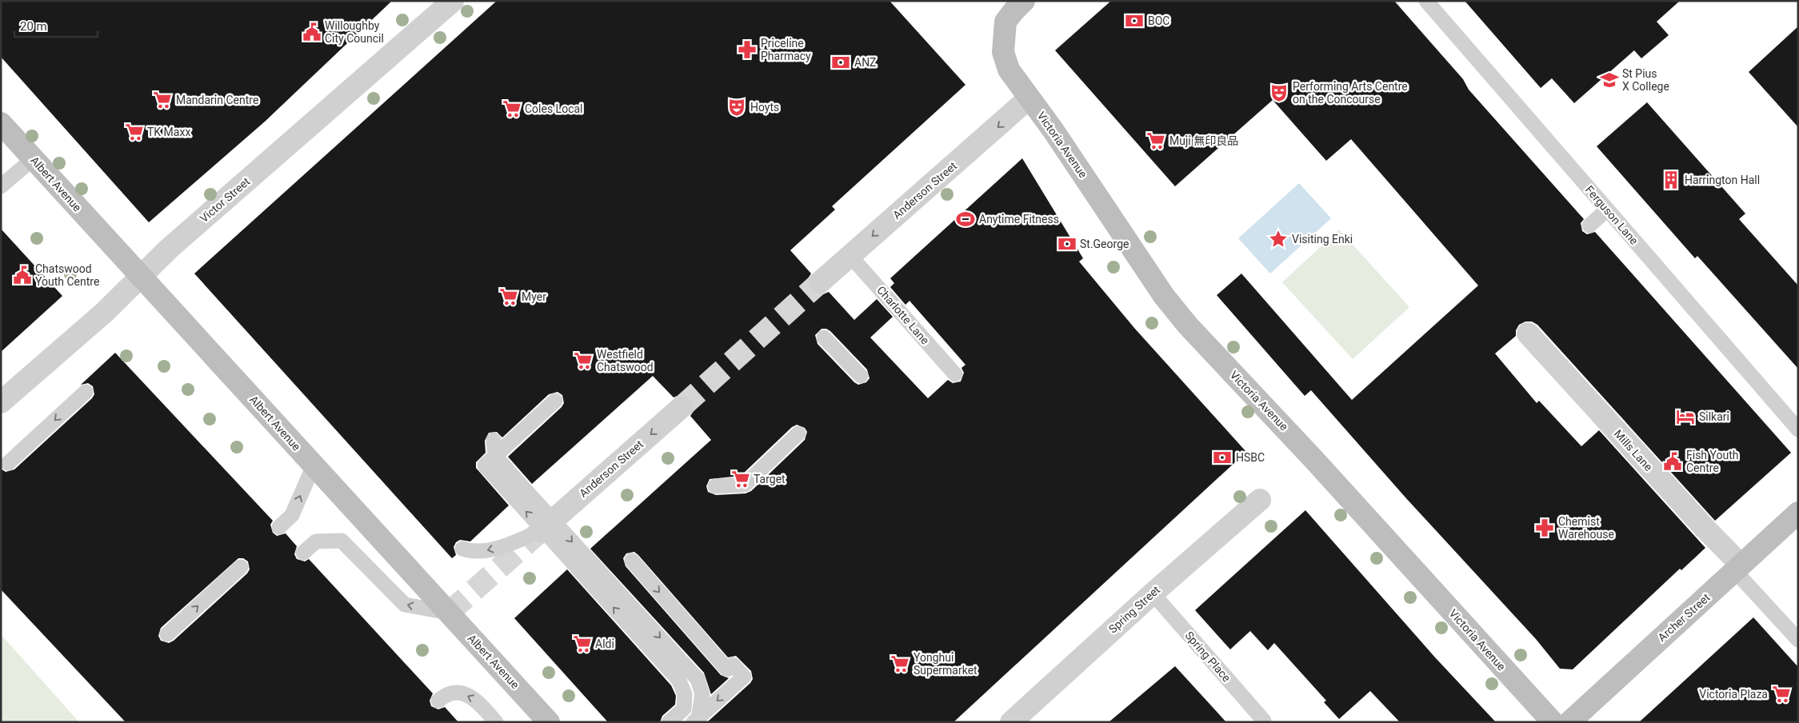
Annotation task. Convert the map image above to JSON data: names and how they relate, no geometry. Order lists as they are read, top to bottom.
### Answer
{
  "streets": {
    "main road": ["Victoria Avenue", "Albert Avenue", "Archer Street"],
    "street": [
      "Anderson Street",
      "Victor Street",
      "Mills Lane",
      "Spring Street"
    ],
    "lane": ["Ferguson Lane", "Charlotte Lane", "Spring Place"]
  },
  "crossings": [
    ["Victoria Avenue", "Anderson Street"],
    ["Albert Avenue", "Victor Street"],
    ["Anderson Street", "Charlotte Lane"],
    ["Mills Lane", "Archer Street"],
    ["Spring Street", "Spring Place"]
  ],
  "one_way": ["Anderson Street"],
  "places": {
    "bank": [
      "BOC",
      "ANZ",
      "St.George",
      "HSBC"
    ],
    "public building": ["Willoughby City Council", "Chatswood Youth Centre", "Fish Youth Centre"],
    "pharmacy": ["Priceline Pharmacy", "Chemist Warehouse"],
    "school or university": ["St Pius X College"],
    "theatre": ["Performing Arts Centre on the Concourse", "Hoyts"],
    "supermarket": [
      "Mandarin Centre",
      "Coles Local",
      "TK Maxx",
      "Muji 無印良品",
      "Myer",
      "Westfield Chatswood",
      "Target",
      "Aldi",
      "Yonghui Supermarket",
      "Victoria Plaza"
    ],
    "building": ["Harrington Hall"],
    "sports": ["Anytime Fitness"],
    "place": ["Visiting Enki"],
    "hotel": ["Silkari"]
  },
  "scale_bar": "20 m"
}
